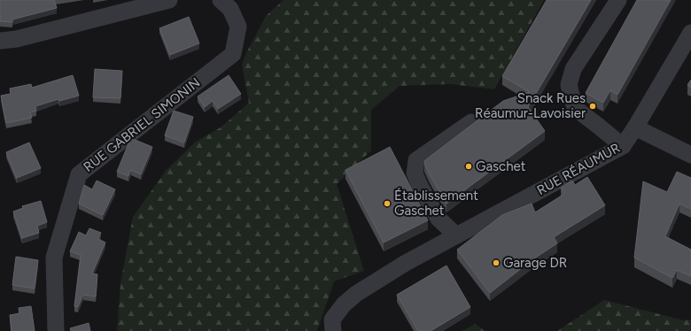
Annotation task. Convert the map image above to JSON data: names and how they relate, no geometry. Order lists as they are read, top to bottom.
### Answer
{
  "streets": {
    "street": ["RUE GABRIEL SIMONIN", "RUE RÉAUMUR"]
  },
  "places": [
    "Snack Rues Réaumur-Lavoisier",
    "Gaschet",
    "Établissement Gaschet",
    "Garage DR"
  ]
}
